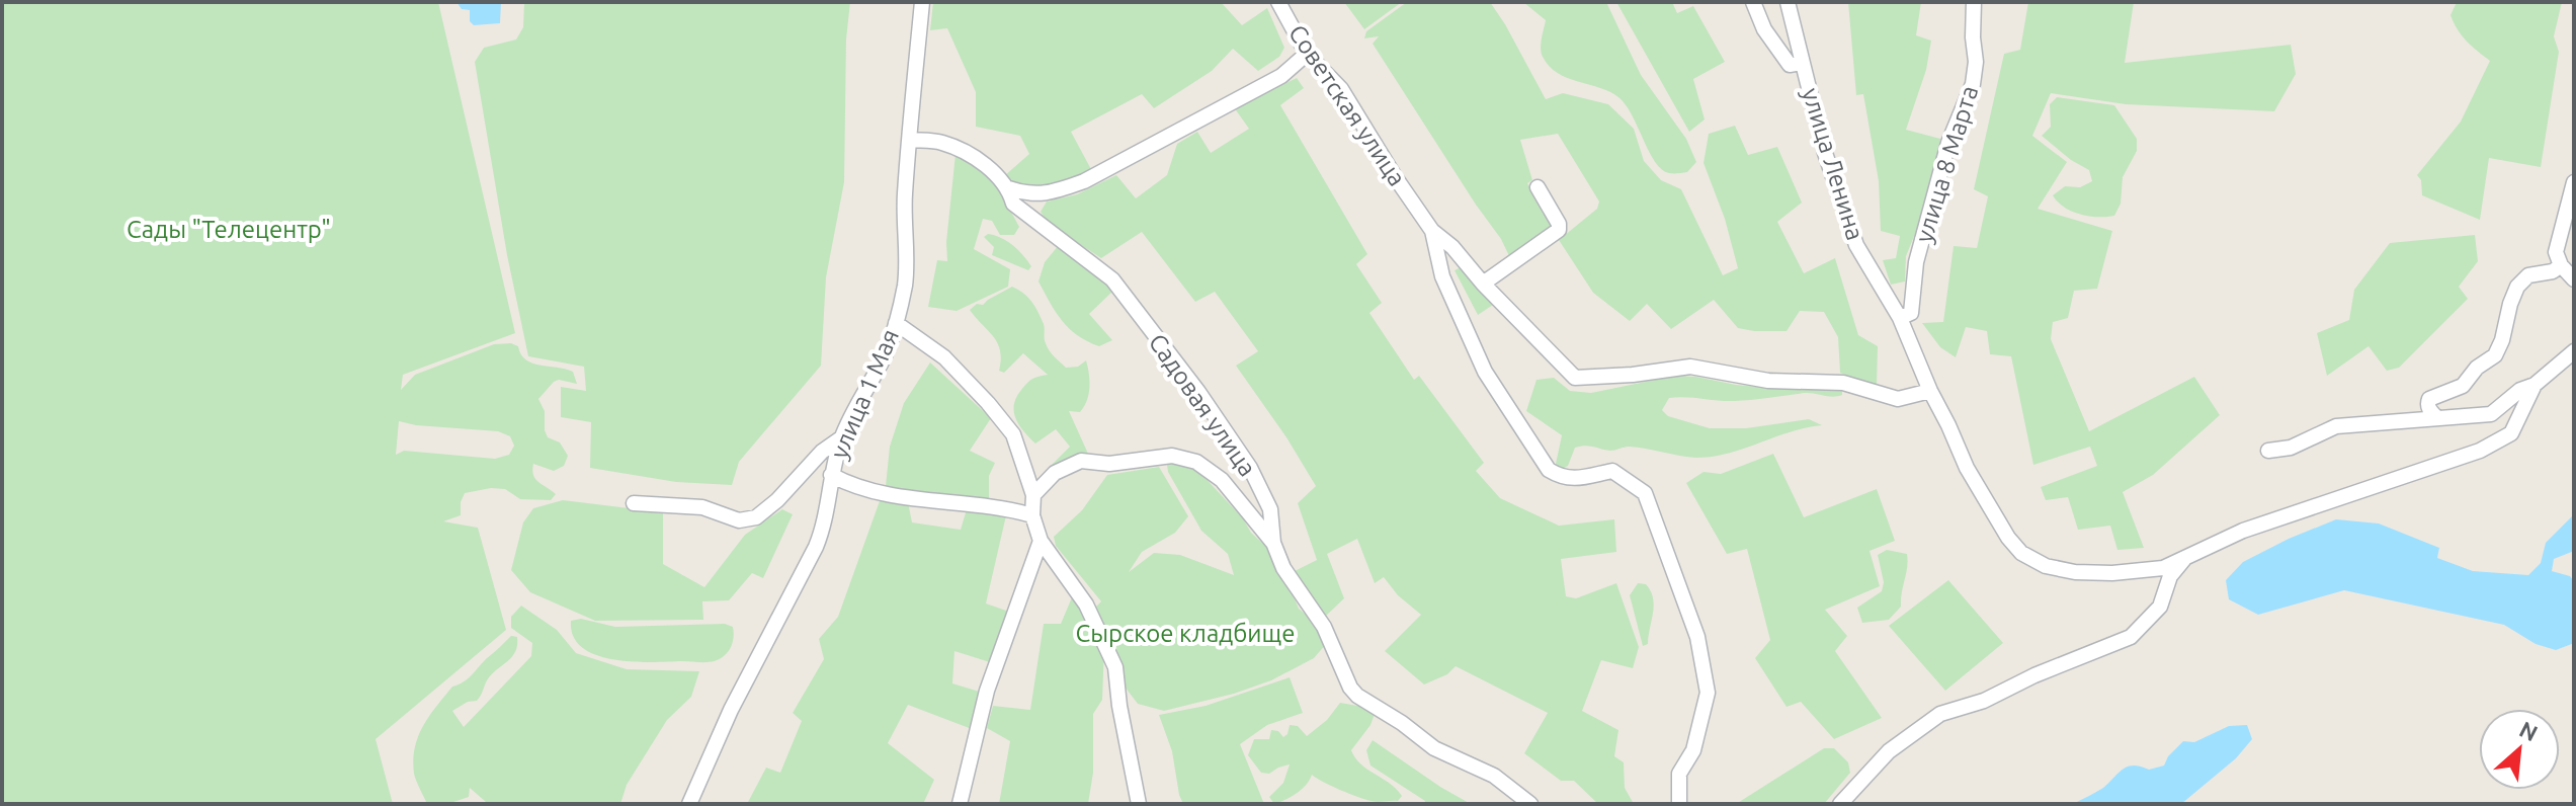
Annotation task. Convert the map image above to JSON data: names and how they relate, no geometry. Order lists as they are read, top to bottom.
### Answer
{
  "streets": {
    "street": [
      "Советская улица",
      "улица Ленина",
      "улица 8 Марта",
      "улица 1 Мая",
      "Садовая улица"
    ]
  },
  "crossings": [
    ["улица Ленина", "улица 8 Марта"],
    ["улица 1 Мая", "Садовая улица"]
  ],
  "parks": ["Сады \"Телецентр\"", "Сырское кладбище"],
  "north": "top right"
}
